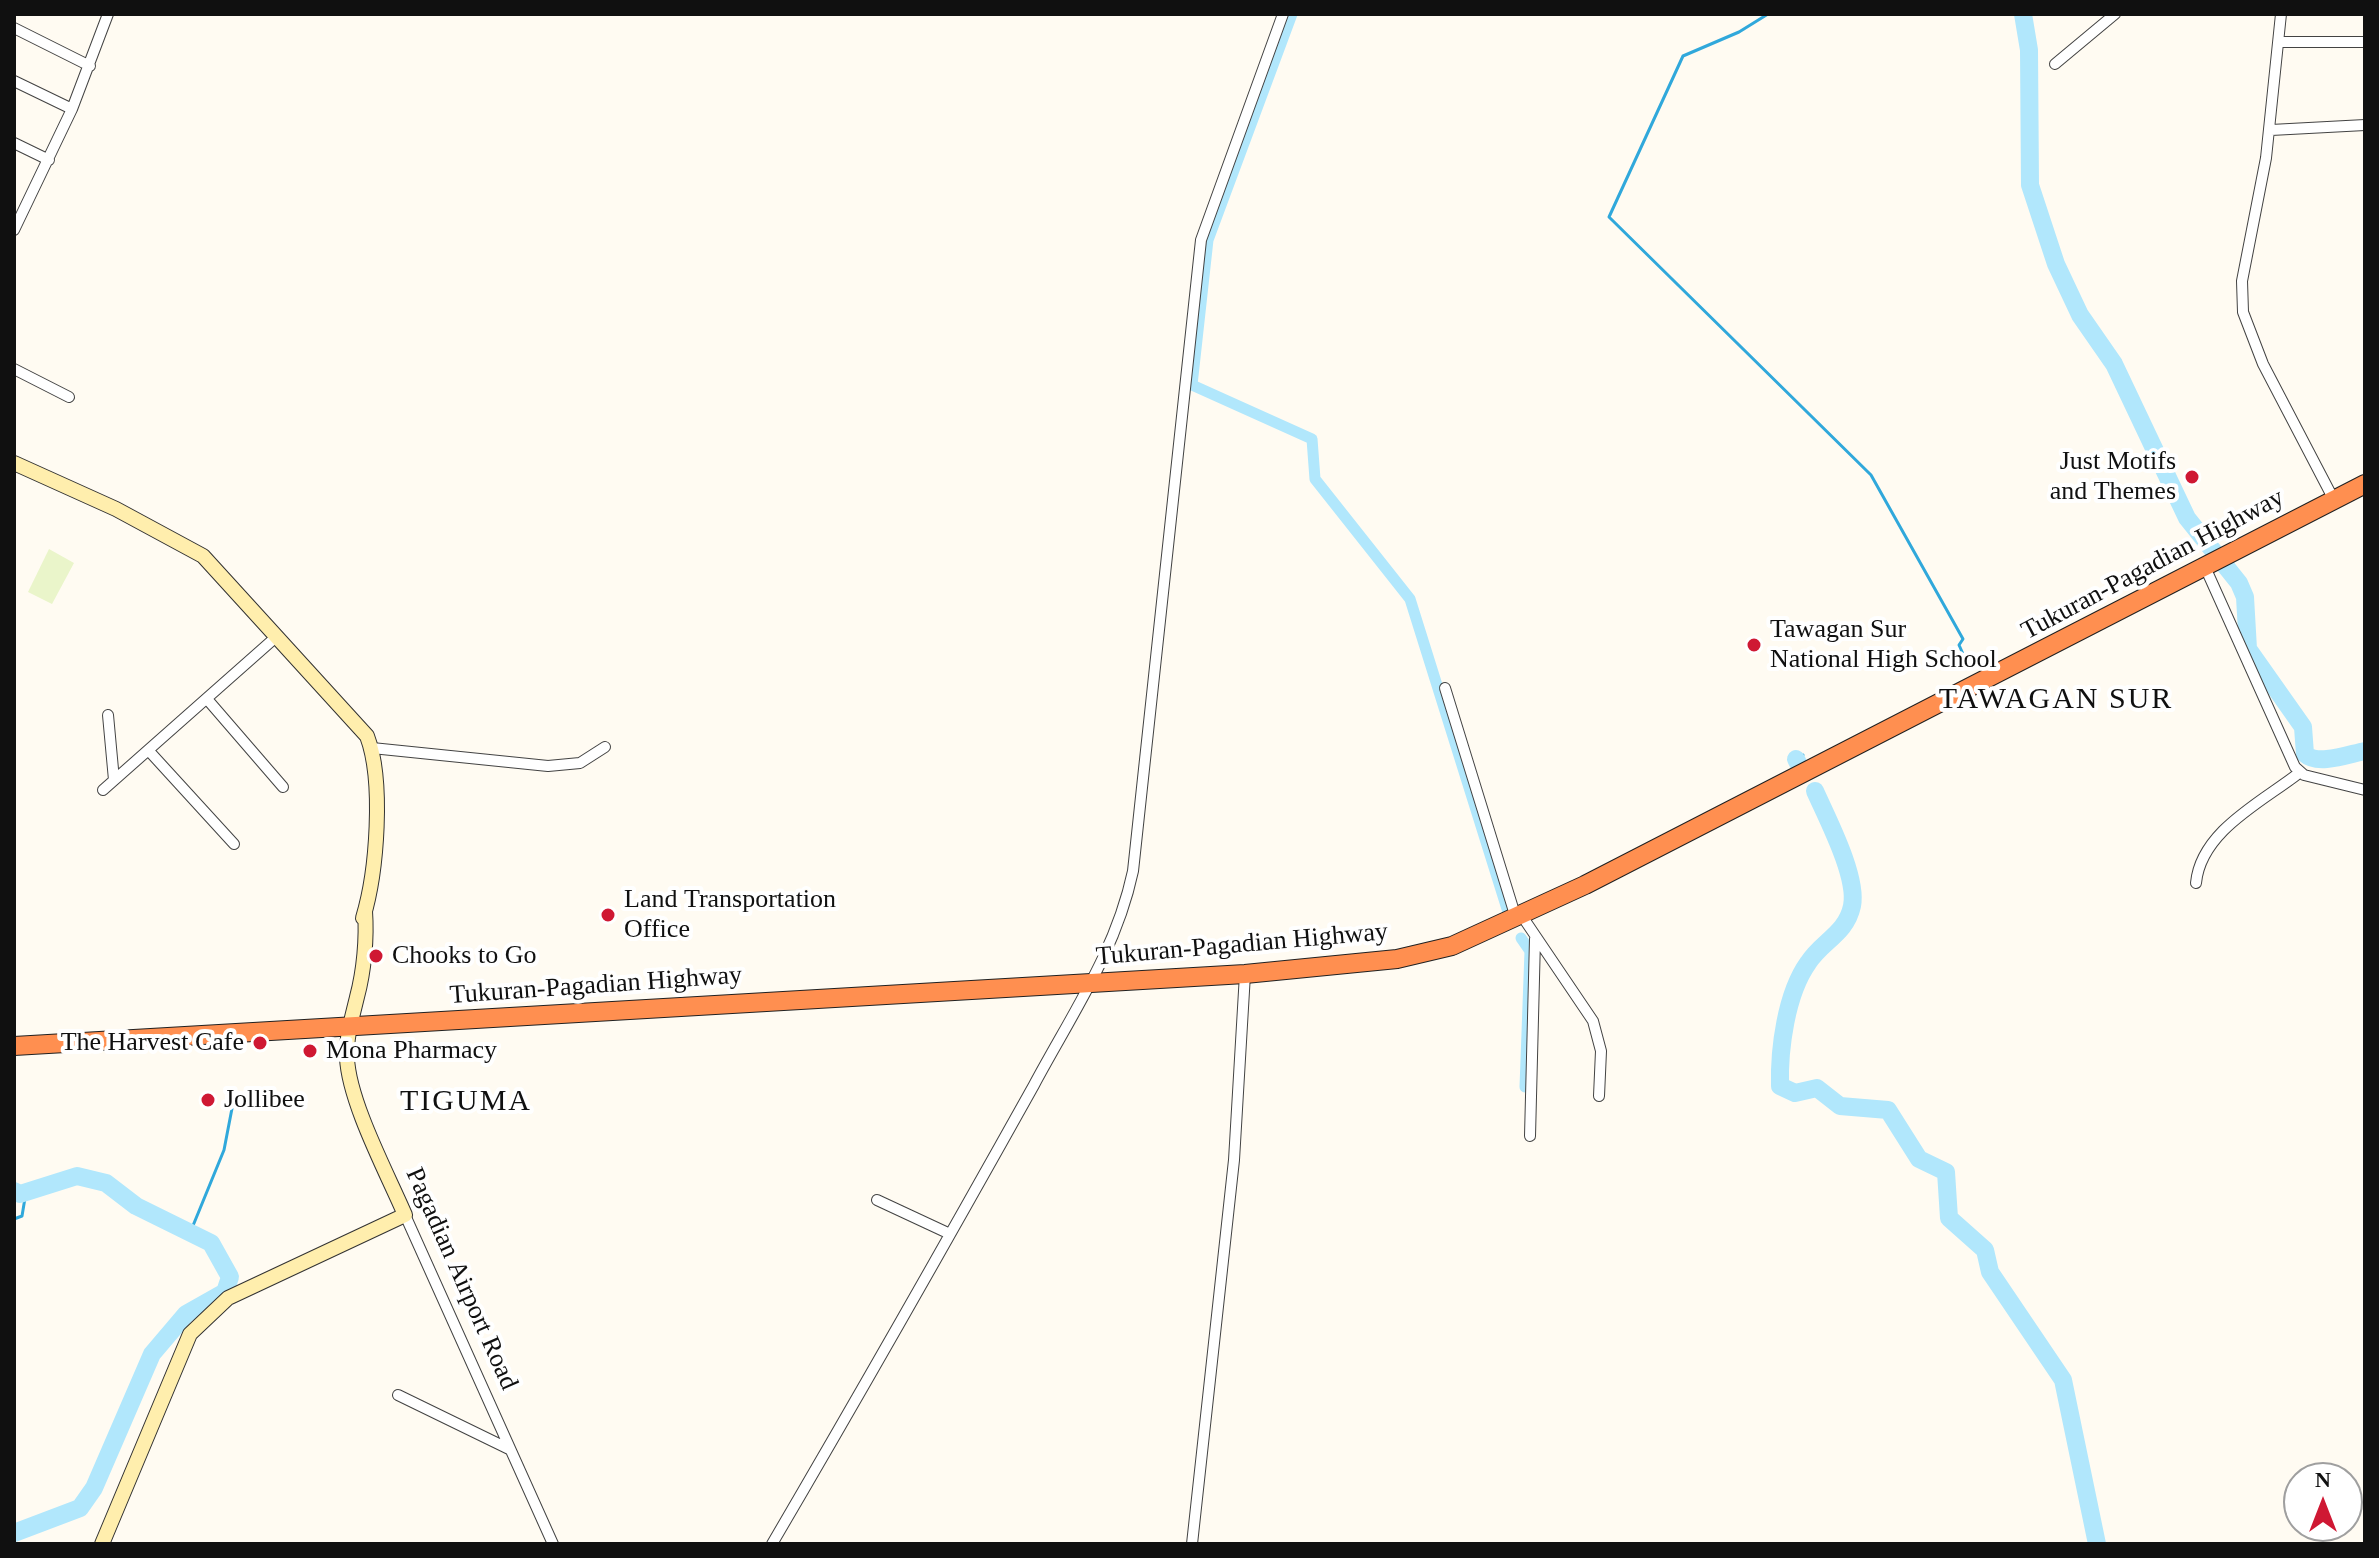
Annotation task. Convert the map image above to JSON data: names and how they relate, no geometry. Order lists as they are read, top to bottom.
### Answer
{
  "streets": {
    "highway": ["Tukuran-Pagadian Highway"],
    "street": ["Pagadian Airport Road"]
  },
  "crossings": [
    ["Tukuran-Pagadian Highway", "Pagadian Airport Road"]
  ],
  "districts": ["TAWAGAN SUR", "TIGUMA"],
  "places": [
    "Just Motifs and Themes",
    "Tawagan Sur National High School",
    "Land Transportation Office",
    "Chooks to Go",
    "The Harvest Cafe",
    "Mona Pharmacy",
    "Jollibee"
  ],
  "north": "top"
}
